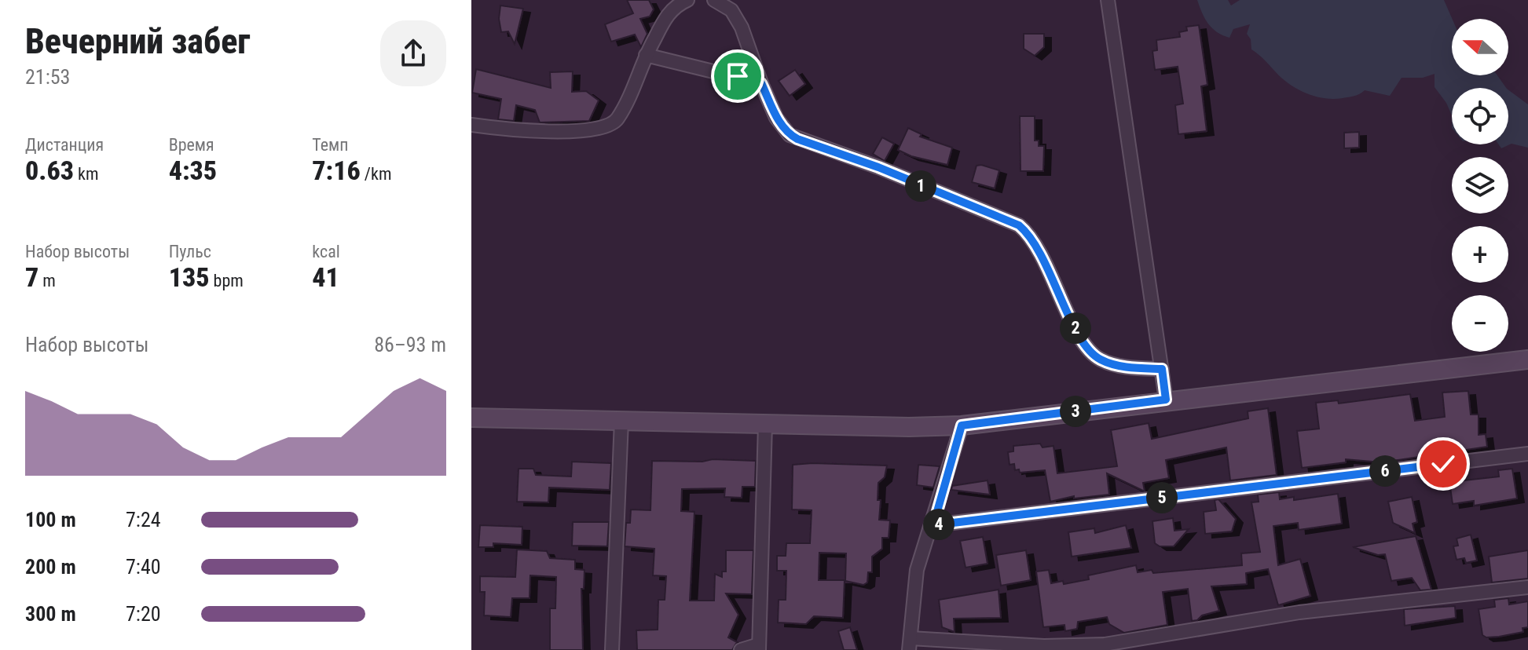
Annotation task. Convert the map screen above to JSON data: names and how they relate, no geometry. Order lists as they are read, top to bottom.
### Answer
{
  "north": "left",
  "page": {
    "heading": ["Вечерний забег", "21:53"],
    "map_buttons": ["+", "−"],
    "stats": [
      ["Дистанция", "0.63 km"],
      ["Время", "4:35"],
      ["Темп", "7:16 /km"],
      ["Набор высоты", "7 m"],
      ["Пульс", "135 bpm"],
      ["kcal", "41"]
    ],
    "pins": [
      "1",
      "2",
      "3",
      "6",
      "5",
      "4"
    ],
    "chart": ["Набор высоты", "86–93 m"],
    "list": [
      {
        "name": "100 m",
        "note": "7:24"
      },
      {
        "name": "200 m",
        "note": "7:40"
      },
      {
        "name": "300 m",
        "note": "7:20"
      }
    ]
  }
}
